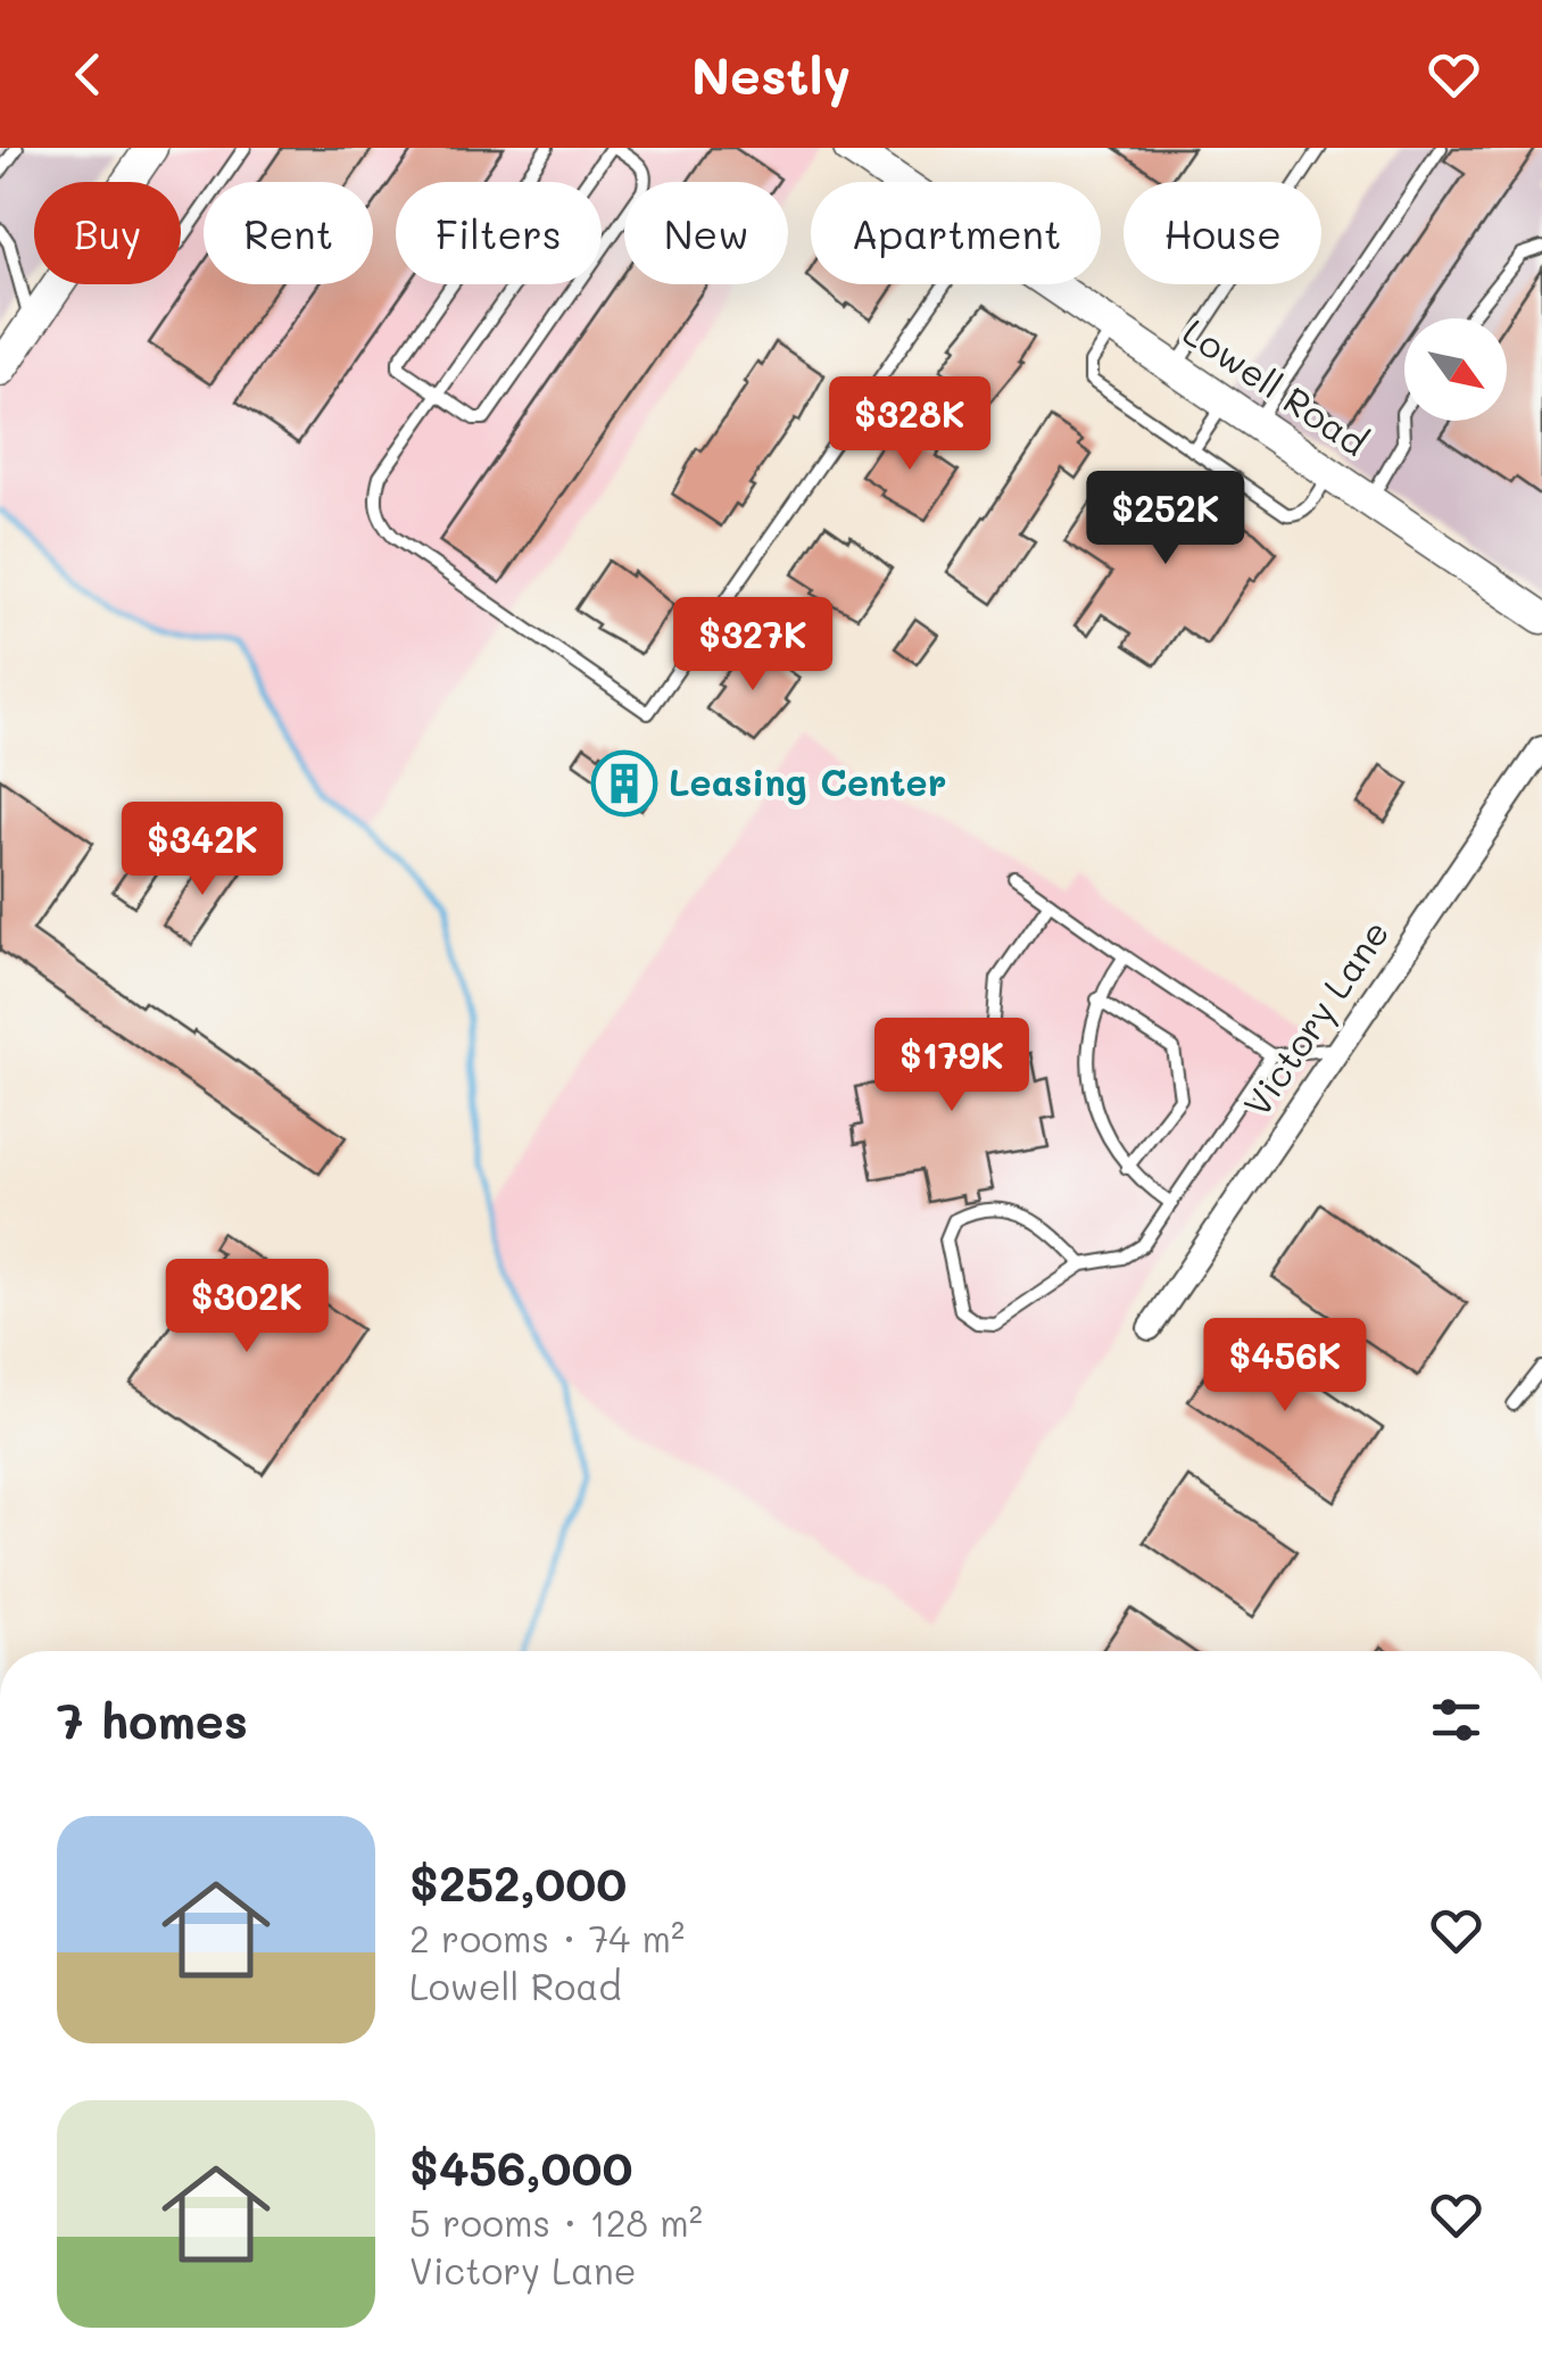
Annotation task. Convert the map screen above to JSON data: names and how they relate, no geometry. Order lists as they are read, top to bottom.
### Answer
{
  "streets": {
    "street": ["Lowell Road", "Victory Lane"]
  },
  "places": {
    "building": ["Leasing Center"]
  },
  "north": "bottom right",
  "page": {
    "header": "Nestly",
    "chip": [
      "Buy",
      "Rent",
      "Filters",
      "New",
      "Apartment",
      "House"
    ],
    "price": [
      "$328K",
      "$252K",
      "$327K",
      "$342K",
      "$179K",
      "$302K",
      "$456K"
    ],
    "heading": "7 homes",
    "list": [
      {
        "name": "$252,000",
        "note": "2 rooms · 74 m² · Lowell Road"
      },
      {
        "name": "$456,000",
        "note": "5 rooms · 128 m² · Victory Lane"
      }
    ]
  }
}
